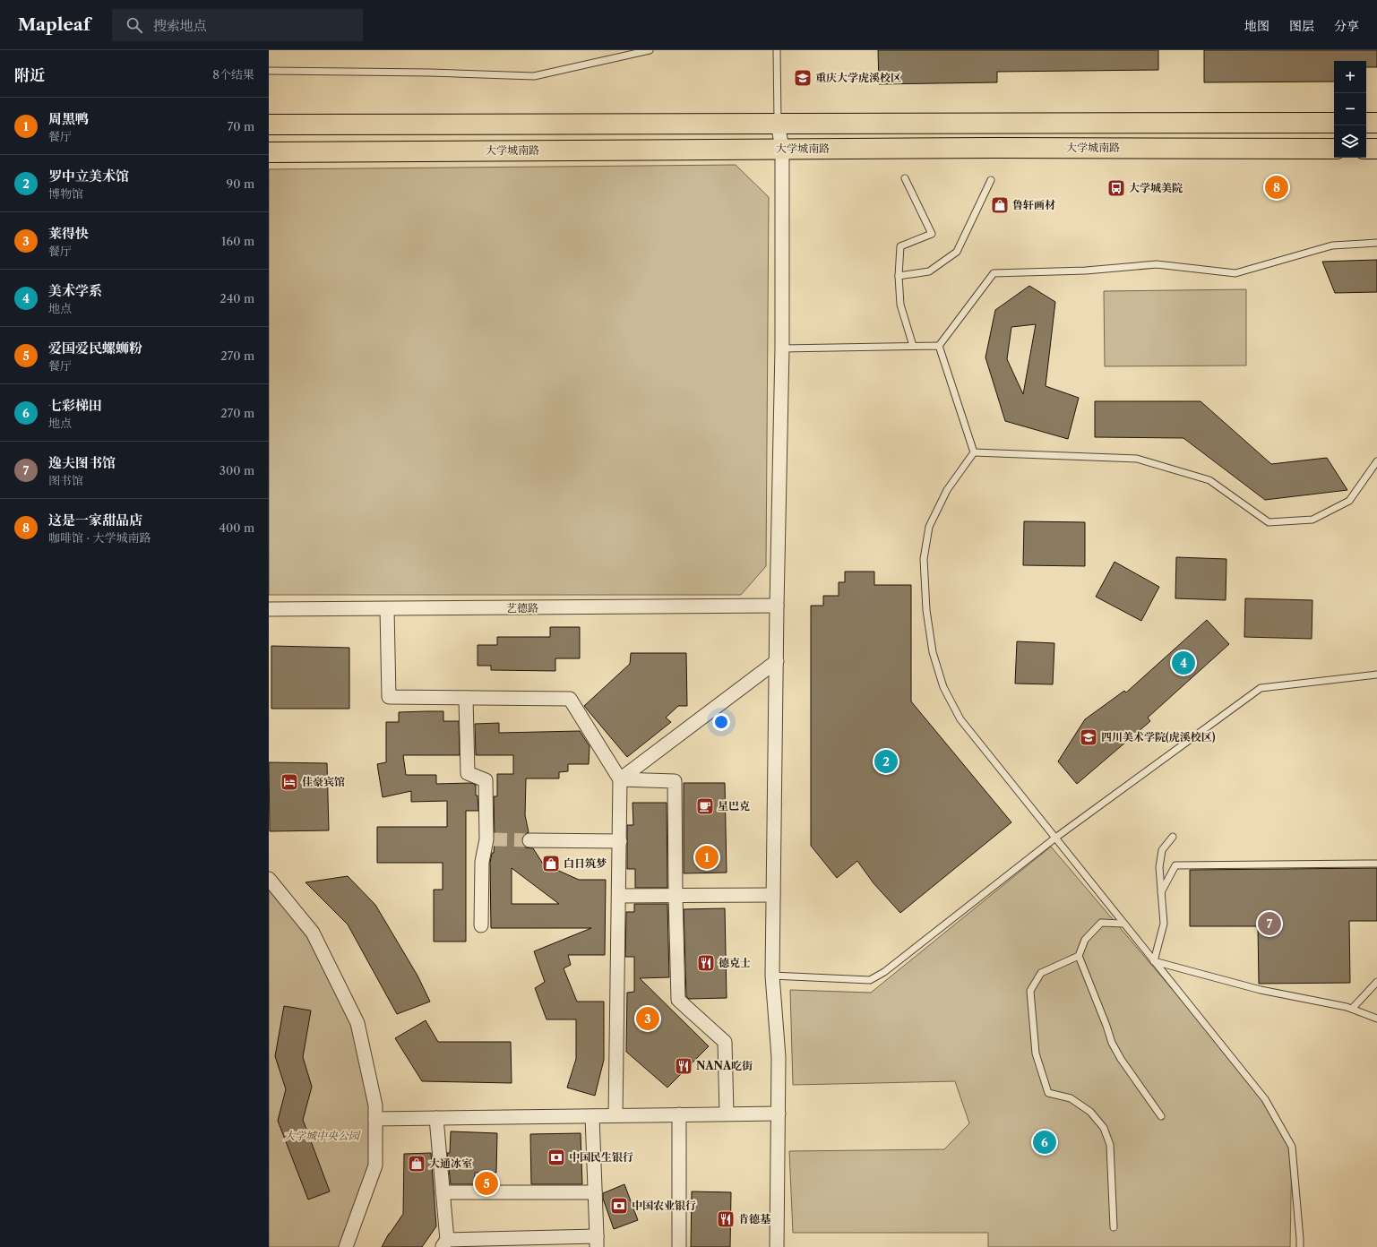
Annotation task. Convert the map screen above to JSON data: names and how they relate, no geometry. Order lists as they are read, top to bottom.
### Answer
{
  "streets": {
    "main road": ["大学城南路"],
    "street": ["艺德路"]
  },
  "parks": ["大学城中央公园"],
  "places": {
    "school or university": ["重庆大学虎溪校区", "四川美术学院(虎溪校区)"],
    "bus stop": ["大学城美院"],
    "shop": ["鲁轩画材", "白日筑梦", "大通冰室"],
    "hotel": ["佳豪宾馆"],
    "cafe": ["星巴克"],
    "restaurant": ["德克士", "NANA吃街", "肯德基"],
    "bank": ["中国民生银行", "中国农业银行"]
  },
  "page": {
    "header": "Mapleaf",
    "search": "搜索地点",
    "nav": ["地图", "图层", "分享"],
    "heading": ["附近", "8个结果"],
    "map_buttons": ["+", "−"],
    "list": [
      {
        "mark": "1",
        "name": "周黑鸭",
        "note": "餐厅",
        "value": "70 m"
      },
      {
        "mark": "2",
        "name": "罗中立美术馆",
        "note": "博物馆",
        "value": "90 m"
      },
      {
        "mark": "3",
        "name": "莱得快",
        "note": "餐厅",
        "value": "160 m"
      },
      {
        "mark": "4",
        "name": "美术学系",
        "note": "地点",
        "value": "240 m"
      },
      {
        "mark": "5",
        "name": "爱国爱民螺蛳粉",
        "note": "餐厅",
        "value": "270 m"
      },
      {
        "mark": "6",
        "name": "七彩梯田",
        "note": "地点",
        "value": "270 m"
      },
      {
        "mark": "7",
        "name": "逸夫图书馆",
        "note": "图书馆",
        "value": "300 m"
      },
      {
        "mark": "8",
        "name": "这是一家甜品店",
        "note": "咖啡馆 · 大学城南路",
        "value": "400 m"
      }
    ],
    "pins": [
      "8",
      "4",
      "2",
      "1",
      "7",
      "3",
      "6",
      "5"
    ]
  }
}
